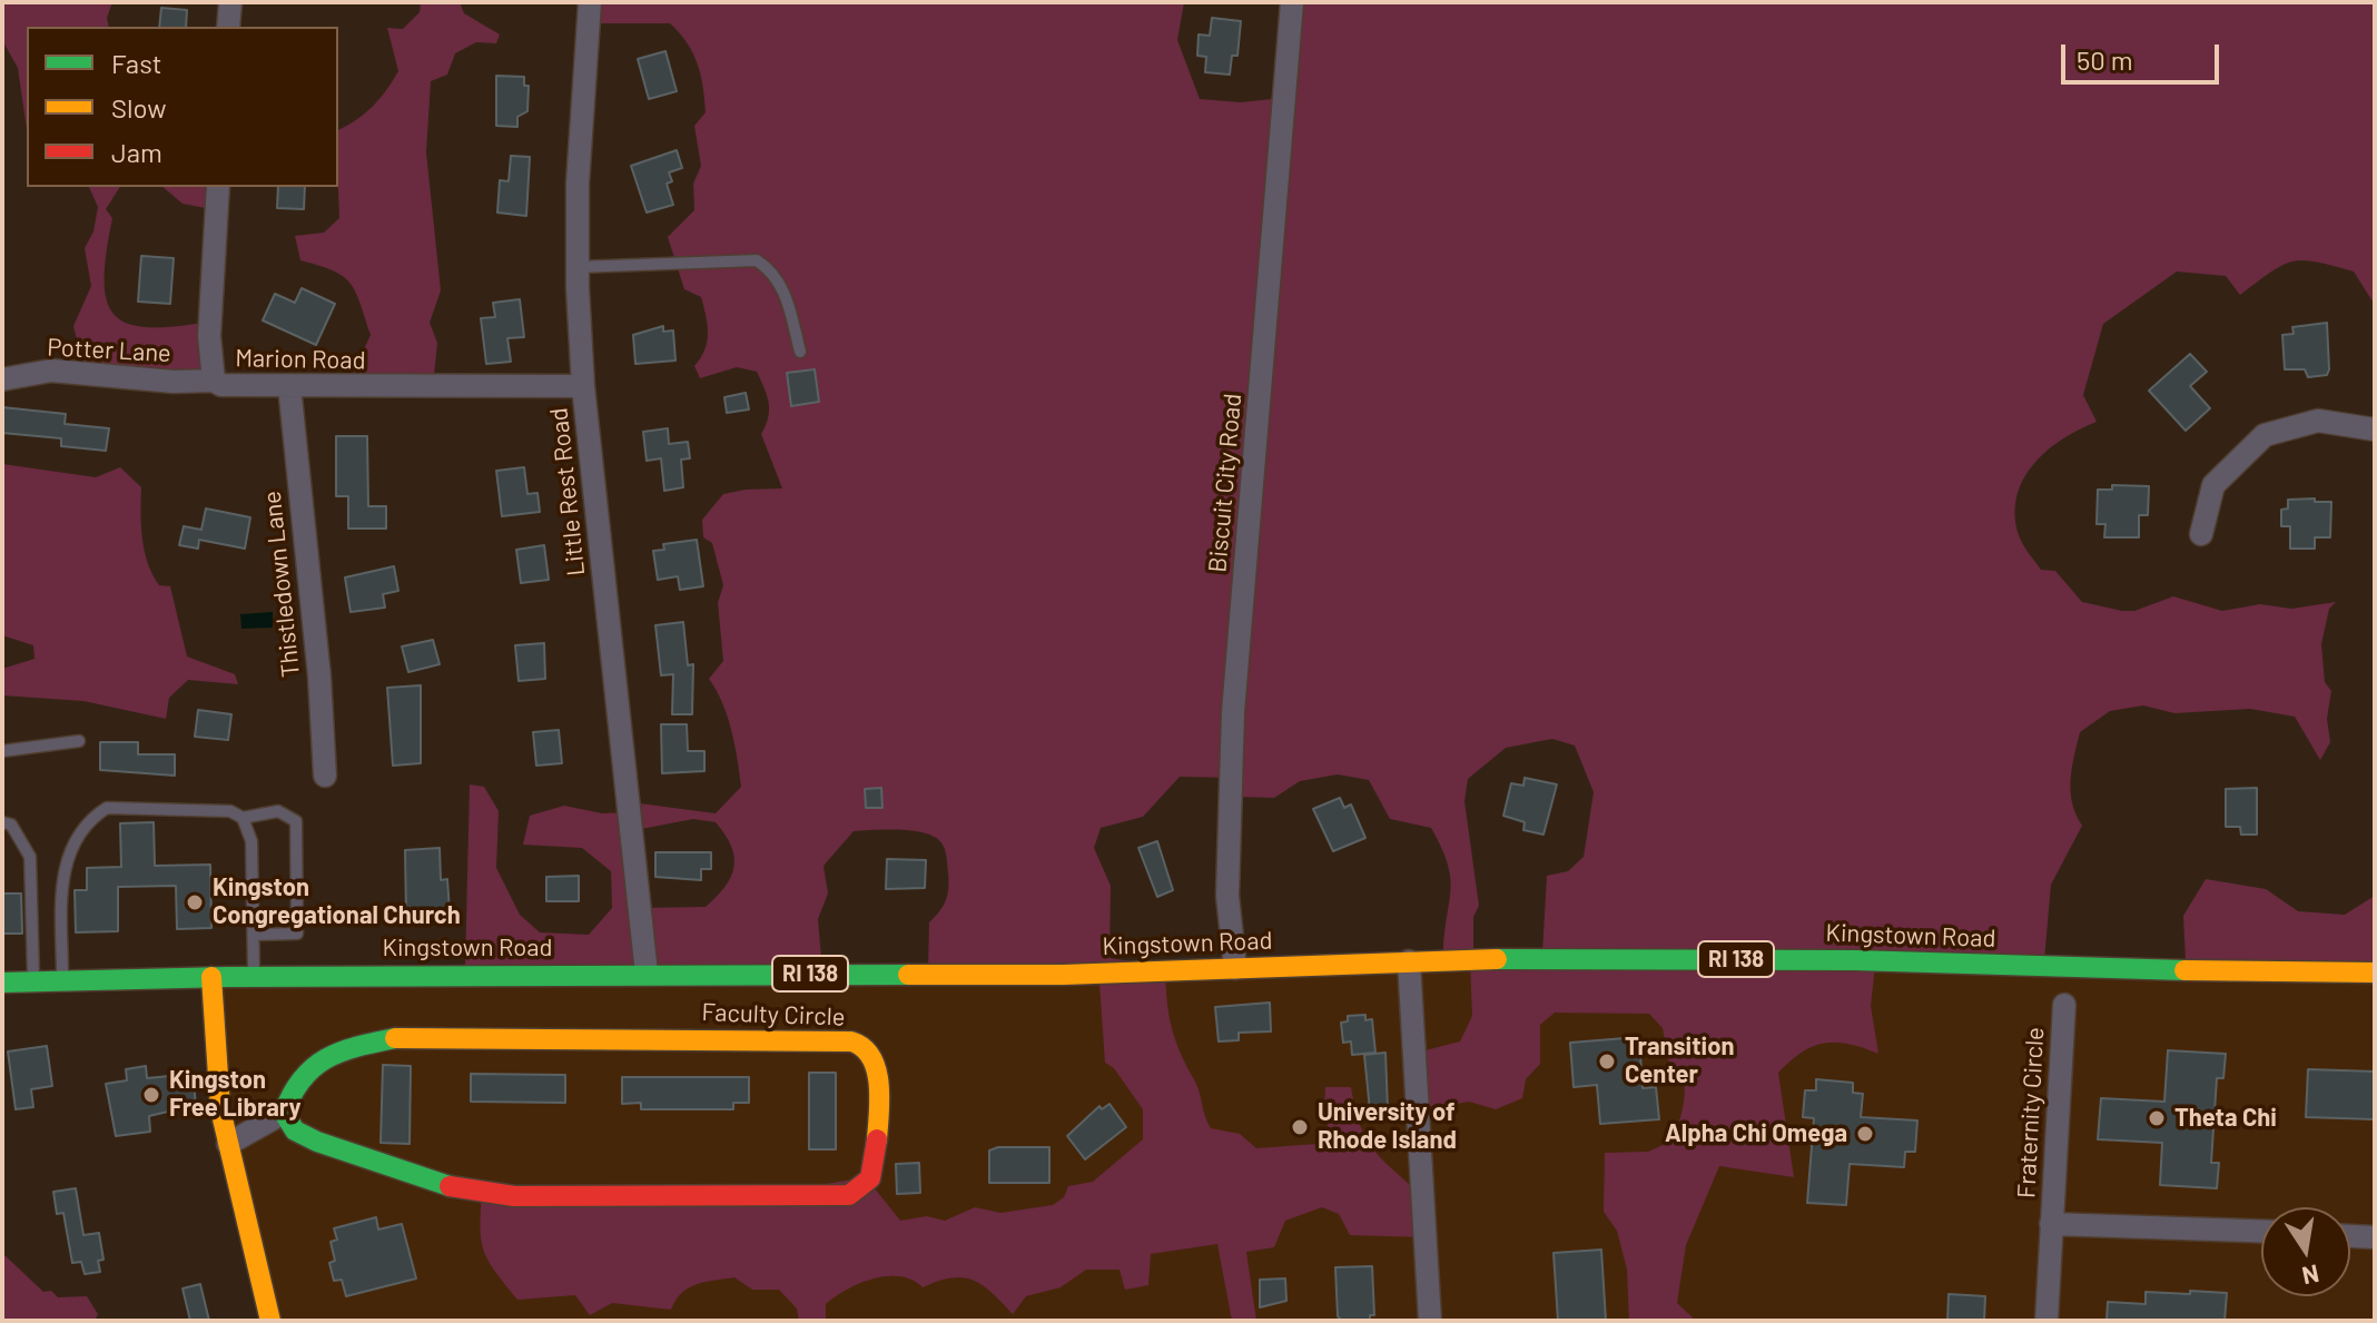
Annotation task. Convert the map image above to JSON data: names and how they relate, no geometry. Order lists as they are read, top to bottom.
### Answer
{
  "streets": {
    "main road": ["Kingstown Road", "RI 138", "Faculty Circle"],
    "street": [
      "Potter Lane",
      "Marion Road",
      "Biscuit City Road",
      "Little Rest Road",
      "Thistledown Lane",
      "Fraternity Circle"
    ]
  },
  "crossings": [
    ["Potter Lane", "Marion Road"],
    ["Marion Road", "Little Rest Road"],
    ["Marion Road", "Thistledown Lane"],
    ["Biscuit City Road", "Kingstown Road"],
    ["Little Rest Road", "Kingstown Road"]
  ],
  "places": [
    "Kingston Congregational Church",
    "Transition Center",
    "Kingston Free Library",
    "Theta Chi",
    "University of Rhode Island",
    "Alpha Chi Omega"
  ],
  "legend": ["Fast", "Slow", "Jam"],
  "scale_bar": "50 m",
  "north": "bottom"
}
